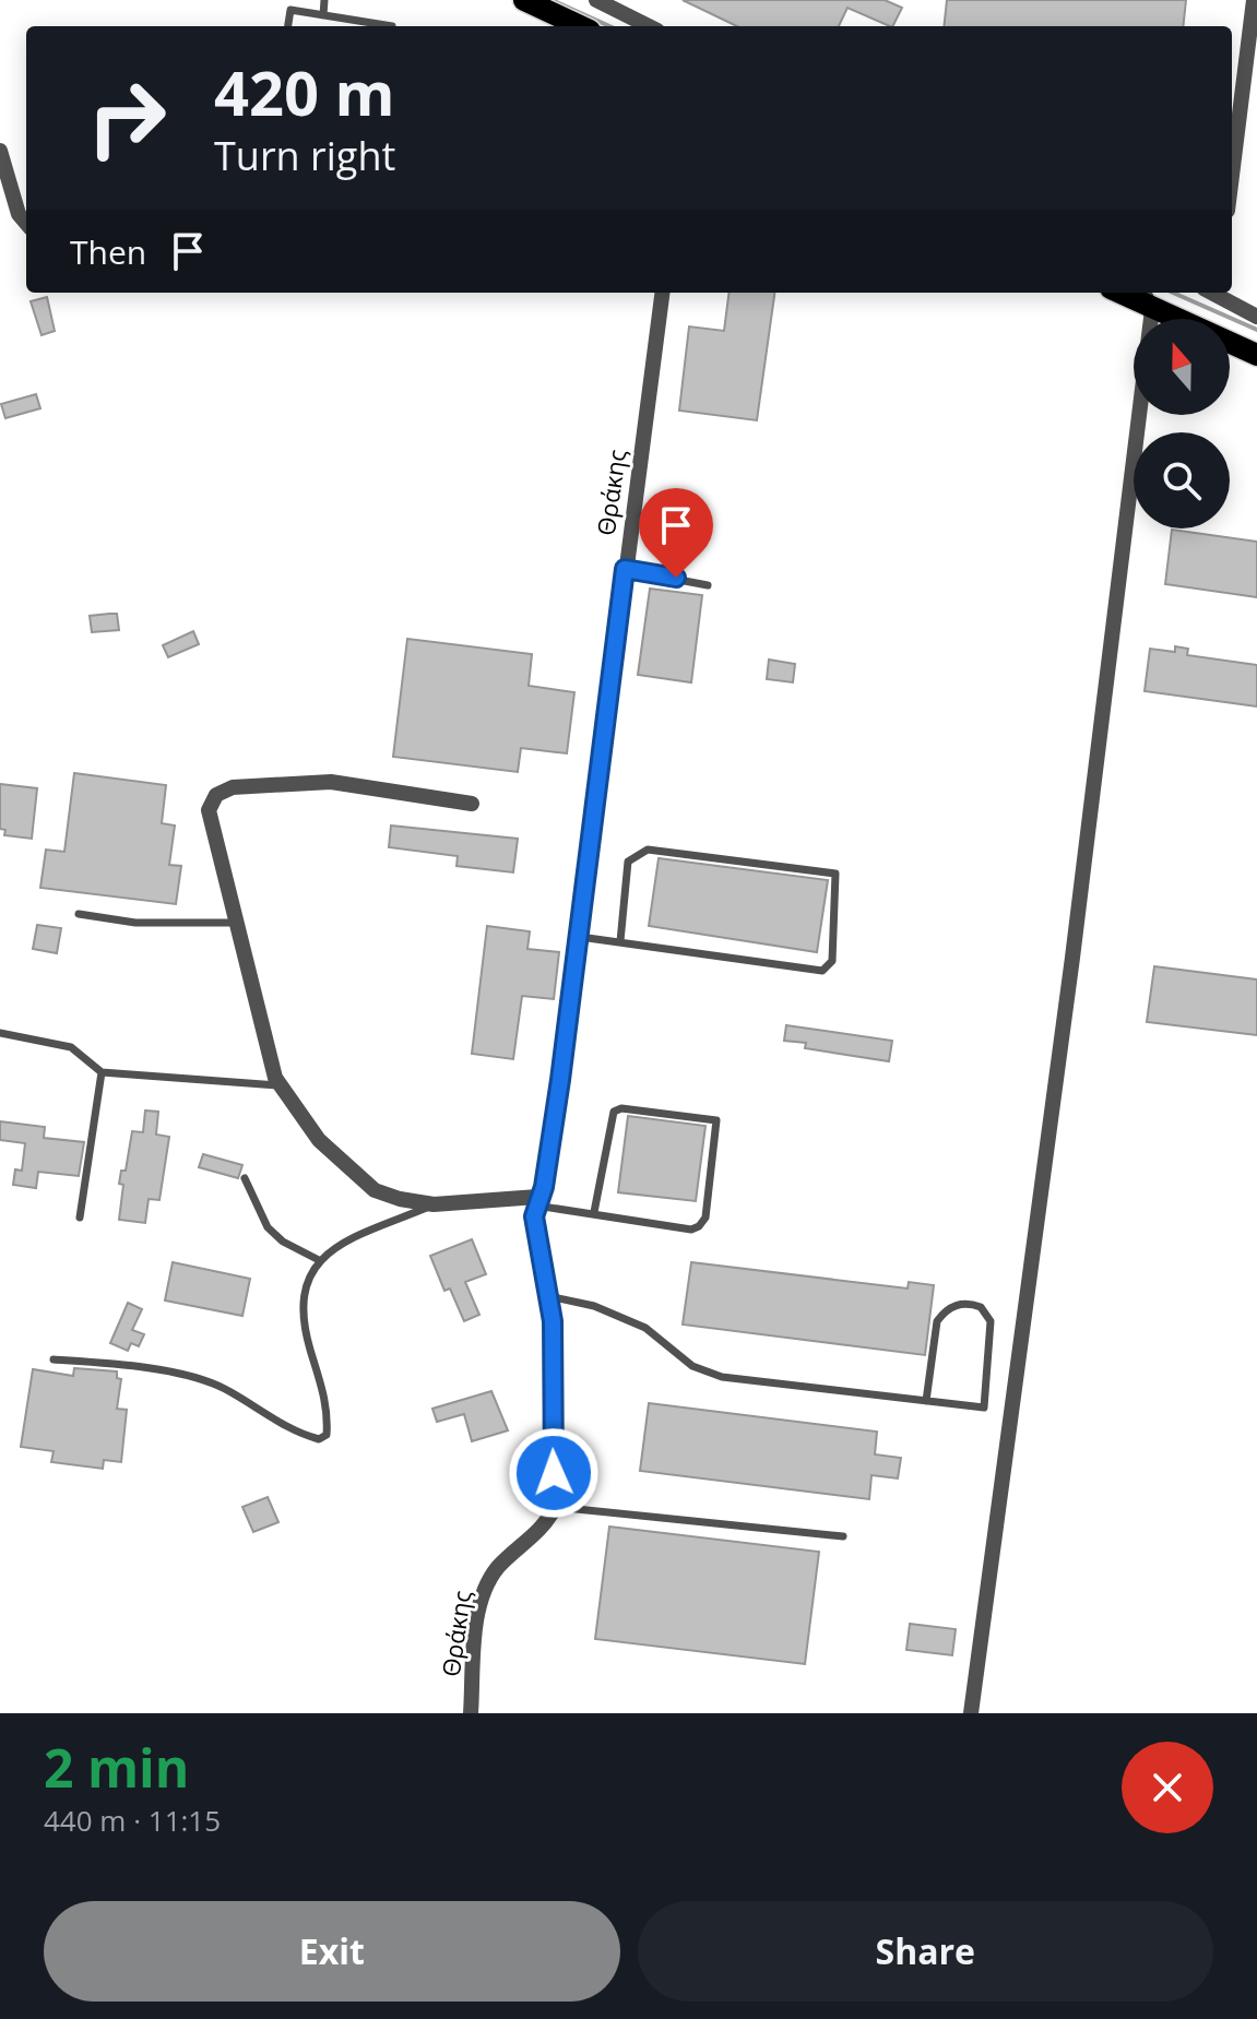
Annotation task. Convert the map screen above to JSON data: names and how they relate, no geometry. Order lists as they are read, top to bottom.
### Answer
{
  "streets": {
    "street": ["Θράκης"]
  },
  "north": "top",
  "page": {
    "turn": ["420 m", "Turn right"],
    "then": "Then",
    "heading": ["2 min", "440 m · 11:15"],
    "buttons": ["Exit", "Share"]
  }
}
